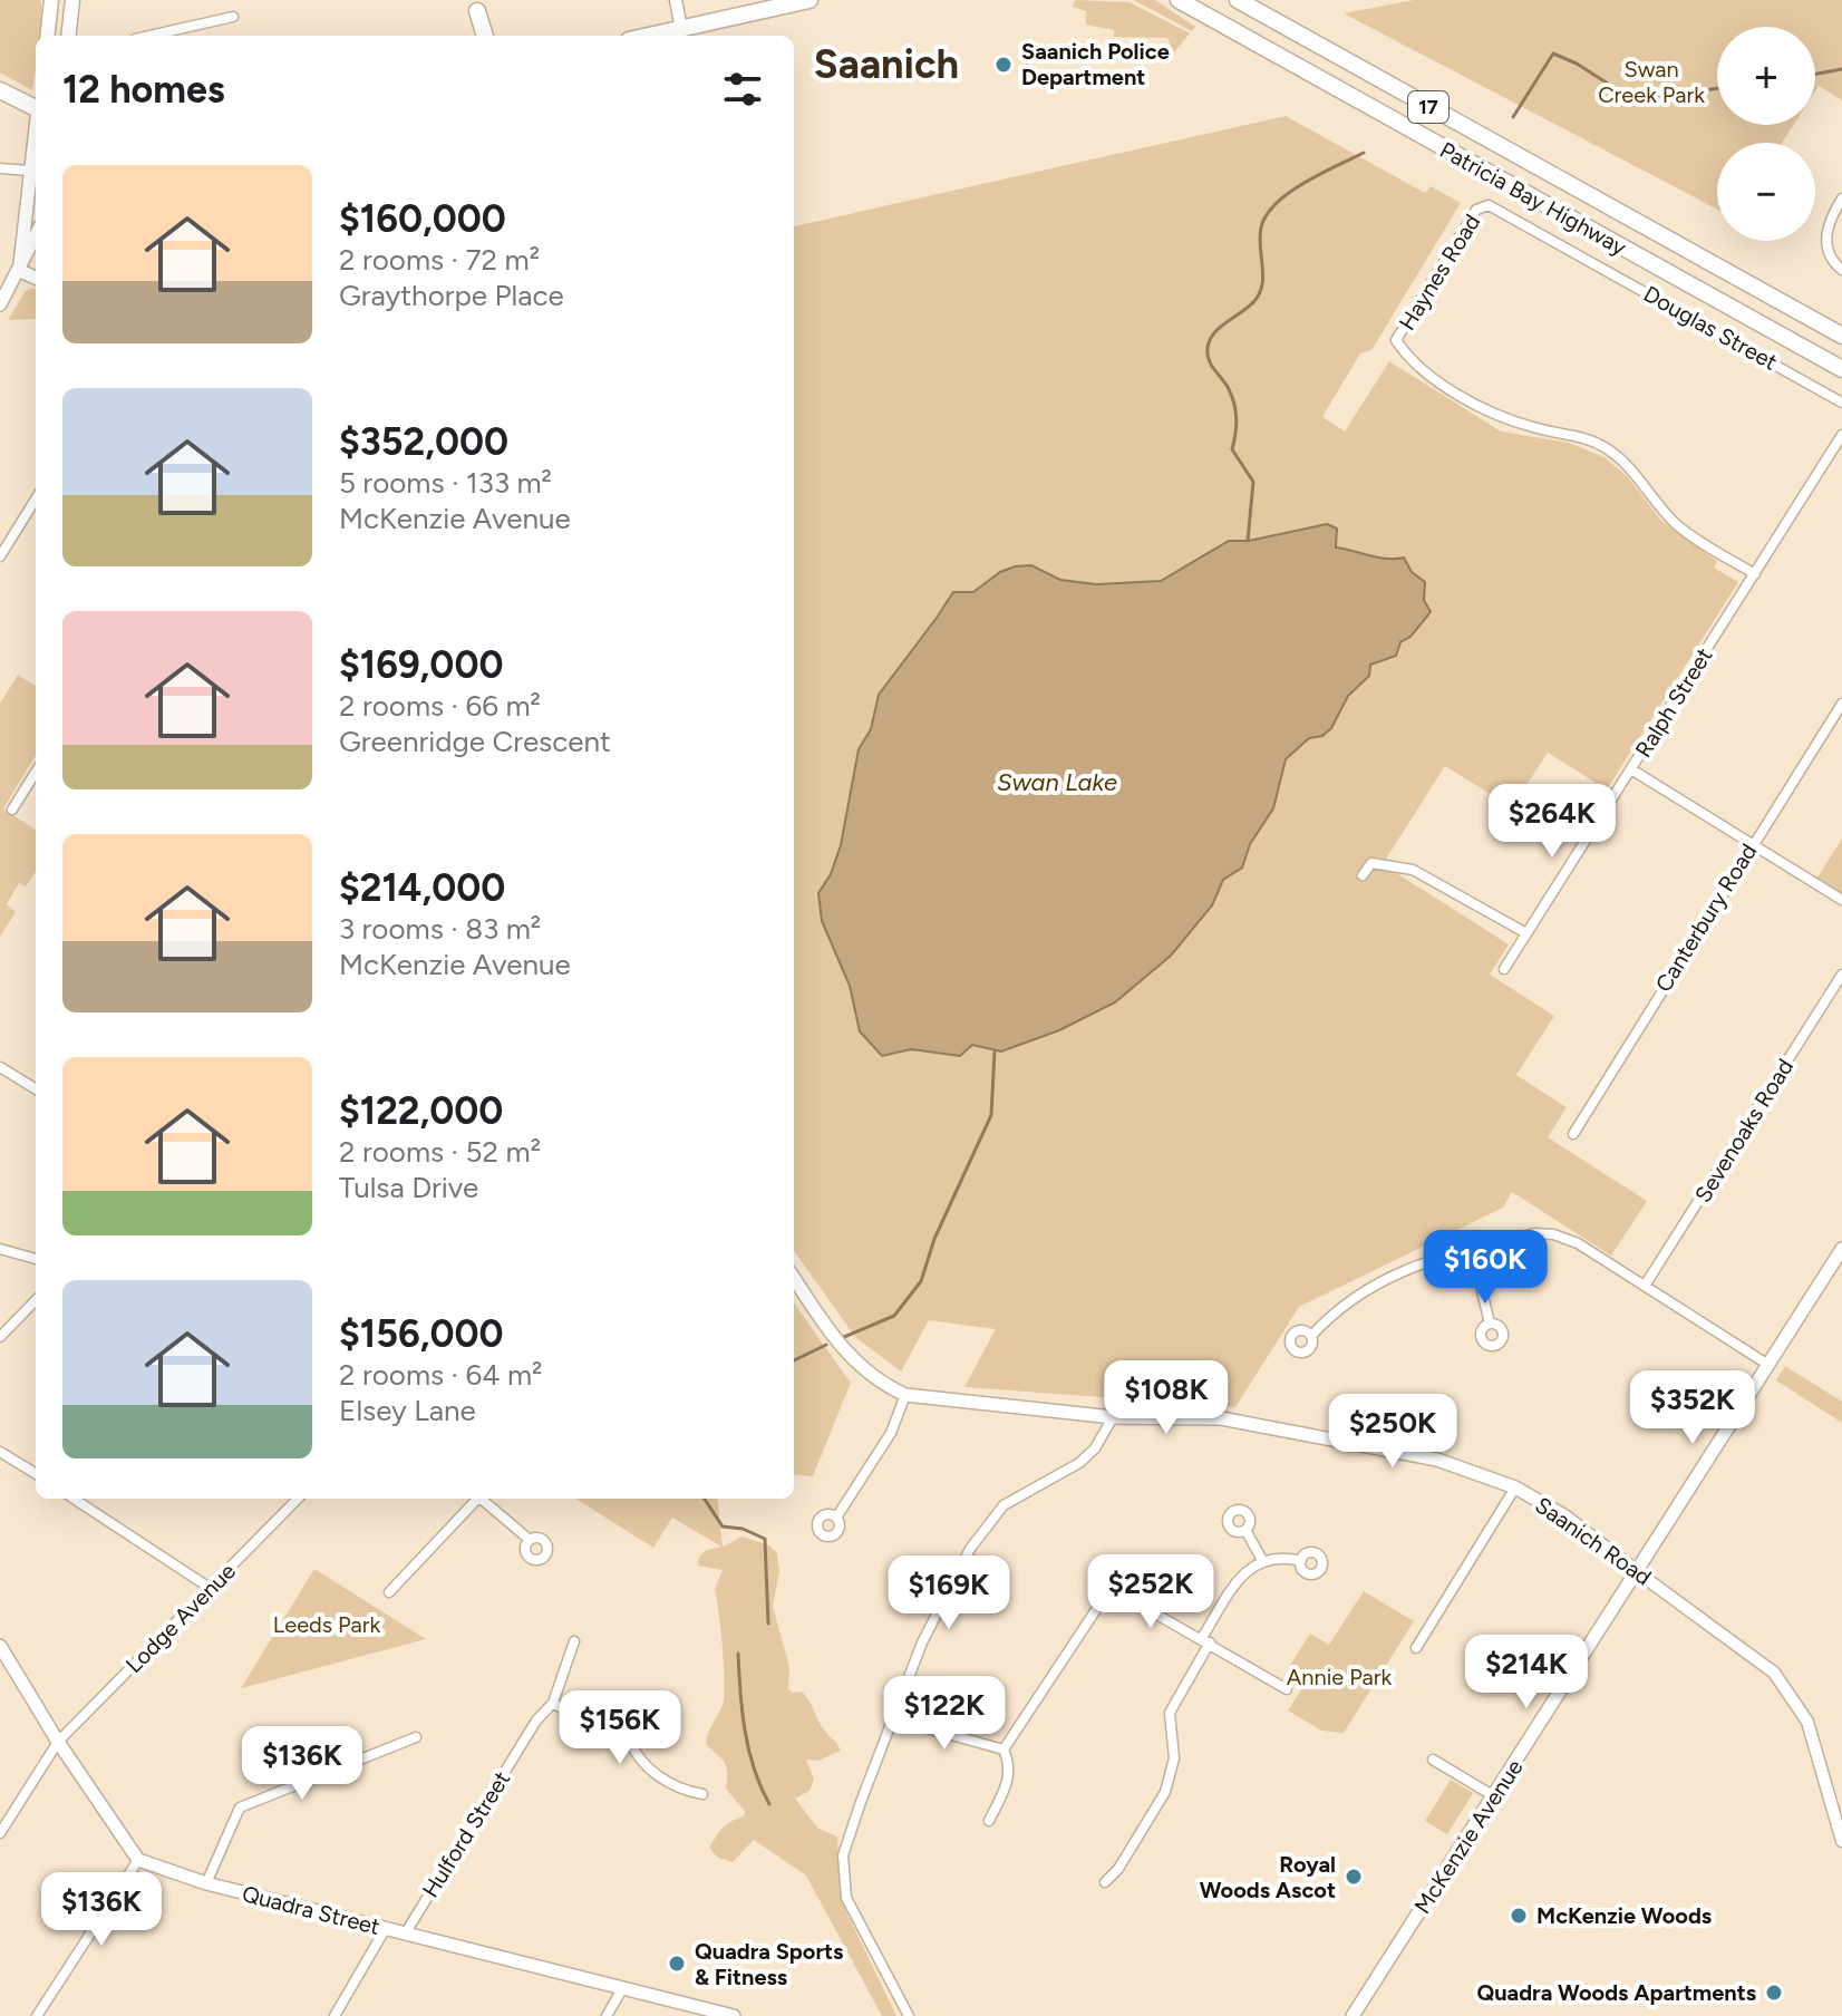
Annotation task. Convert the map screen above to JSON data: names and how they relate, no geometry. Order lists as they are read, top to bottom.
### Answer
{
  "streets": {
    "highway": ["17", "Patricia Bay Highway"],
    "main road": ["Saanich Road", "McKenzie Avenue", "Quadra Street"],
    "street": [
      "Haynes Road",
      "Douglas Street",
      "Ralph Street",
      "Canterbury Road",
      "Sevenoaks Road",
      "Lodge Avenue",
      "Hulford Street"
    ]
  },
  "crossings": [
    ["Haynes Road", "Douglas Street"],
    ["Haynes Road", "Ralph Street"],
    ["Saanich Road", "McKenzie Avenue"],
    ["Hulford Street", "Quadra Street"]
  ],
  "districts": ["Saanich"],
  "water": ["Swan Lake"],
  "parks": ["Swan Creek Park", "Leeds Park", "Annie Park"],
  "places": [
    "Saanich Police Department",
    "Royal Woods Ascot",
    "McKenzie Woods",
    "Quadra Sports & Fitness",
    "Quadra Woods Apartments"
  ],
  "page": {
    "map_buttons": ["+", "−"],
    "heading": "12 homes",
    "list": [
      {
        "name": "$160,000",
        "note": "2 rooms · 72 m² · Graythorpe Place"
      },
      {
        "name": "$352,000",
        "note": "5 rooms · 133 m² · McKenzie Avenue"
      },
      {
        "name": "$169,000",
        "note": "2 rooms · 66 m² · Greenridge Crescent"
      },
      {
        "name": "$214,000",
        "note": "3 rooms · 83 m² · McKenzie Avenue"
      },
      {
        "name": "$122,000",
        "note": "2 rooms · 52 m² · Tulsa Drive"
      },
      {
        "name": "$156,000",
        "note": "2 rooms · 64 m² · Elsey Lane"
      }
    ],
    "price": [
      "$264K",
      "$160K",
      "$108K",
      "$352K",
      "$250K",
      "$252K",
      "$169K",
      "$214K",
      "$122K",
      "$156K",
      "$136K",
      "$136K"
    ]
  }
}
